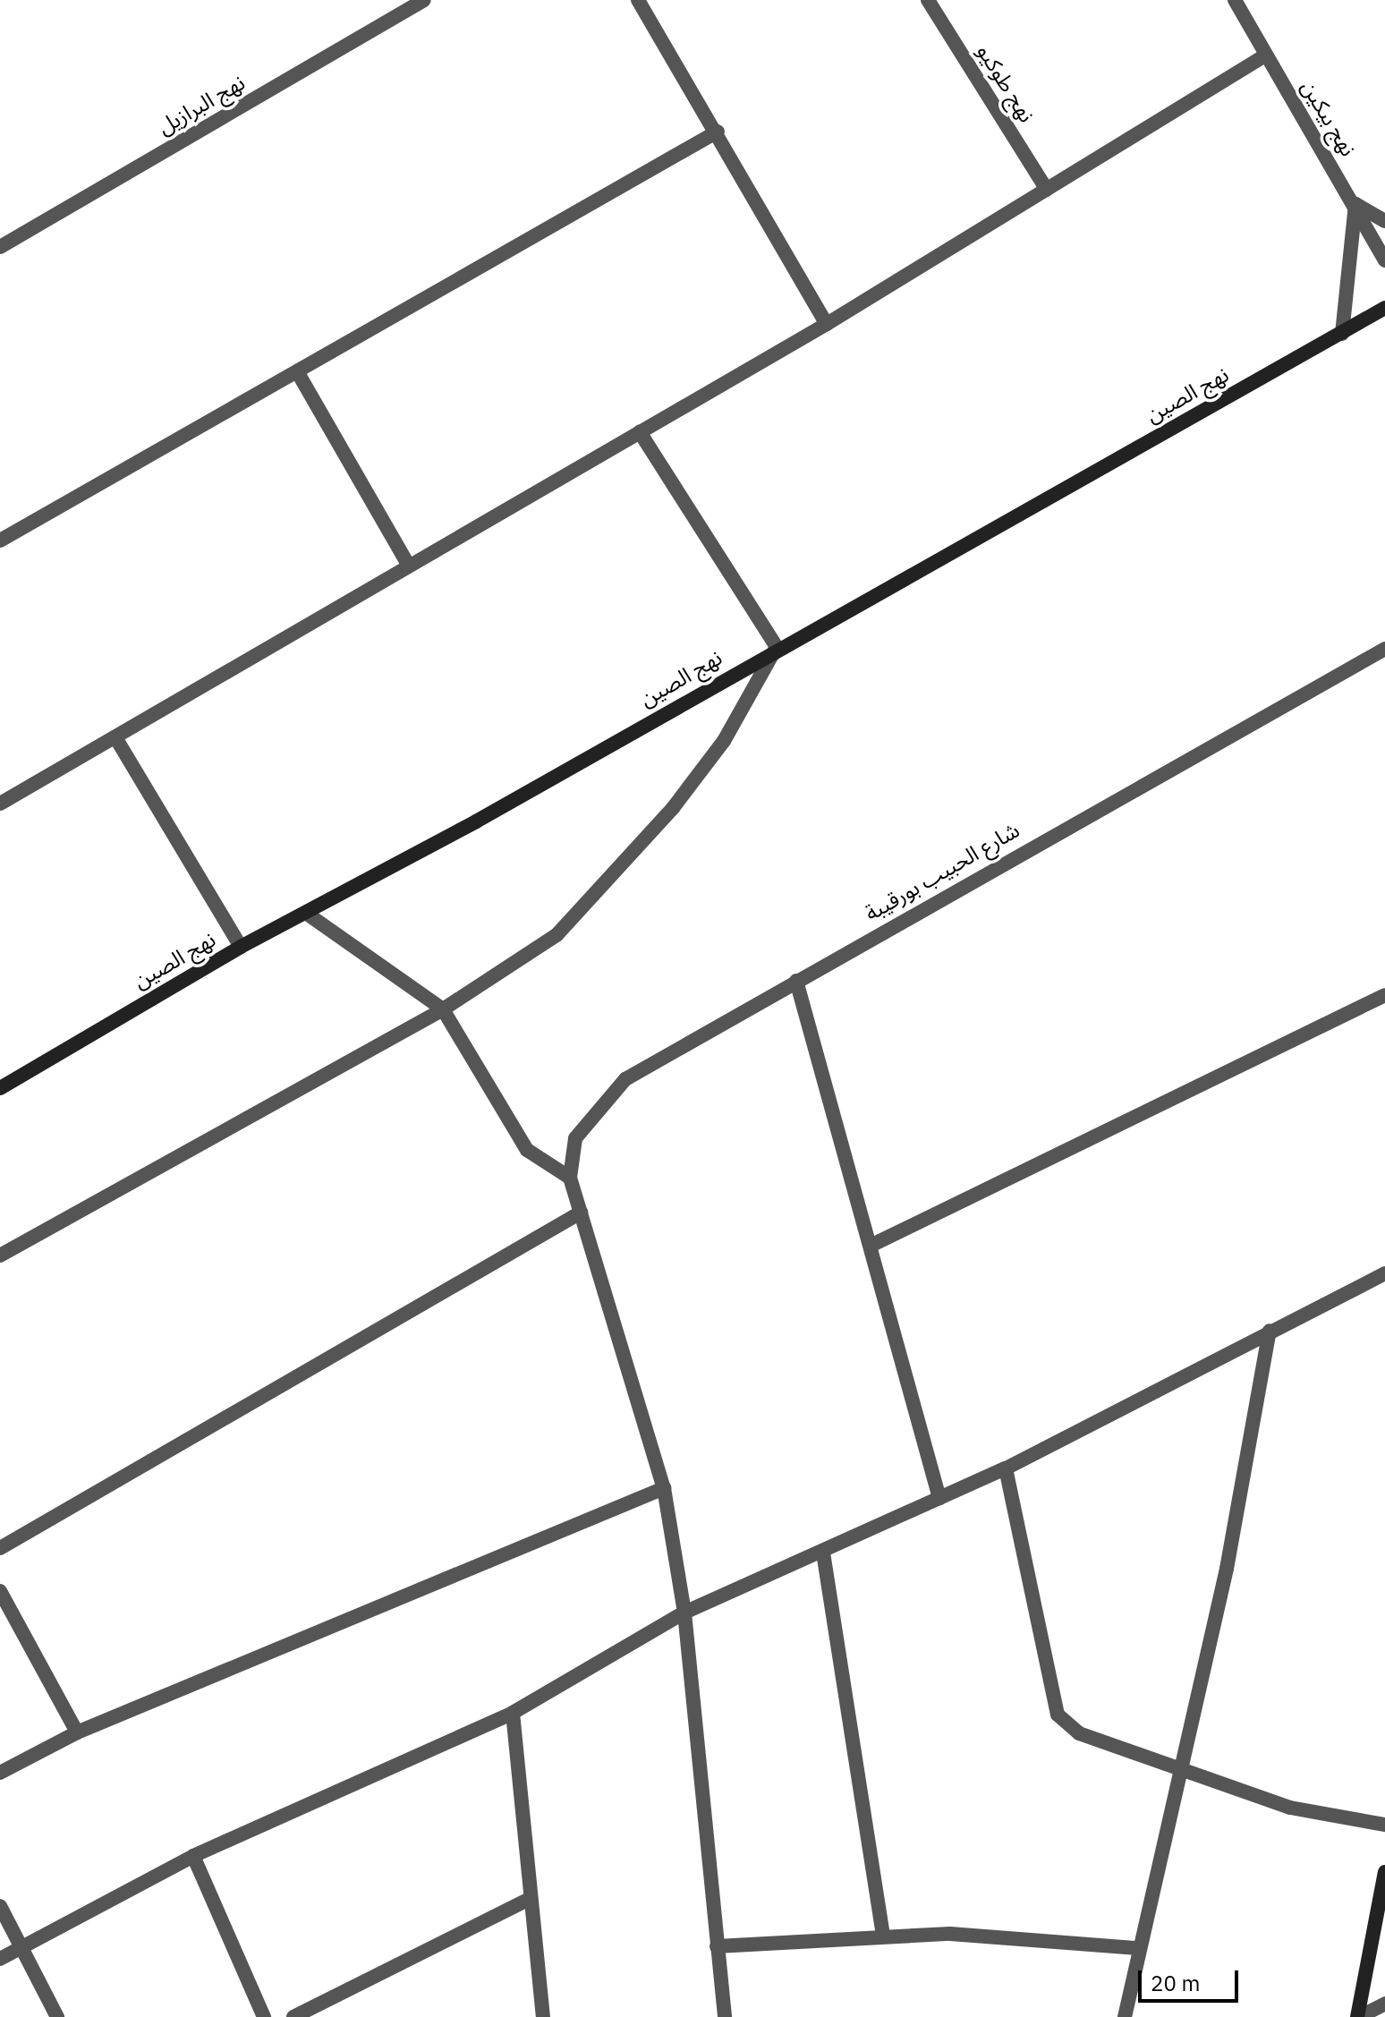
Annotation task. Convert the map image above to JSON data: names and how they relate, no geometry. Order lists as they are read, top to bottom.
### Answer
{
  "streets": {
    "street": [
      "نهج طوكيو",
      "نهج البرازيل",
      "نهج بيكين",
      "نهج الصين",
      "شارع الحبيب بورقيبة"
    ]
  },
  "scale_bar": "20 m"
}
